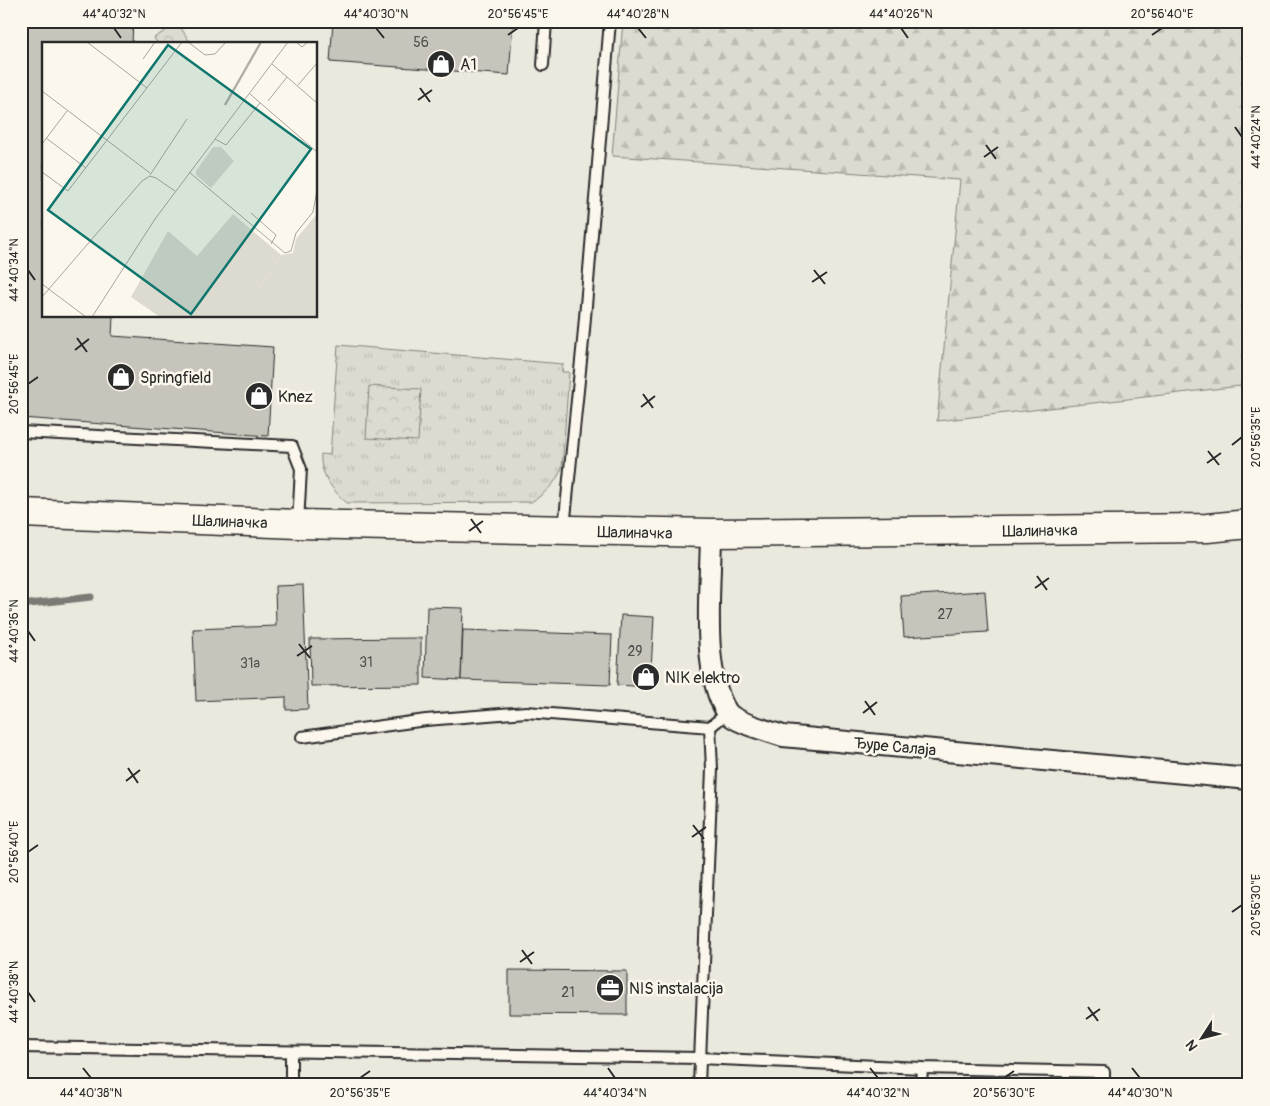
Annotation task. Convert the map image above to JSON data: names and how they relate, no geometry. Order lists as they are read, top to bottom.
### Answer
{
  "streets": {
    "main road": ["Шалиначка"],
    "street": ["Ђуре Салаја"]
  },
  "places": {
    "shop": [
      "A1",
      "Springfield",
      "Knez",
      "NIK elektro"
    ],
    "office": ["NIS instalacija"]
  },
  "house_numbers": [
    "56",
    "27",
    "29",
    "31",
    "31a",
    "21"
  ],
  "north": "bottom left",
  "coordinates": [
    "44°40'32\"N",
    "44°40'30\"N",
    "20°56'45\"E",
    "44°40'28\"N",
    "44°40'26\"N",
    "20°56'40\"E",
    "44°40'24\"N",
    "44°40'34\"N",
    "20°56'35\"E",
    "44°40'36\"N",
    "20°56'30\"E",
    "44°40'38\"N"
  ]
}
